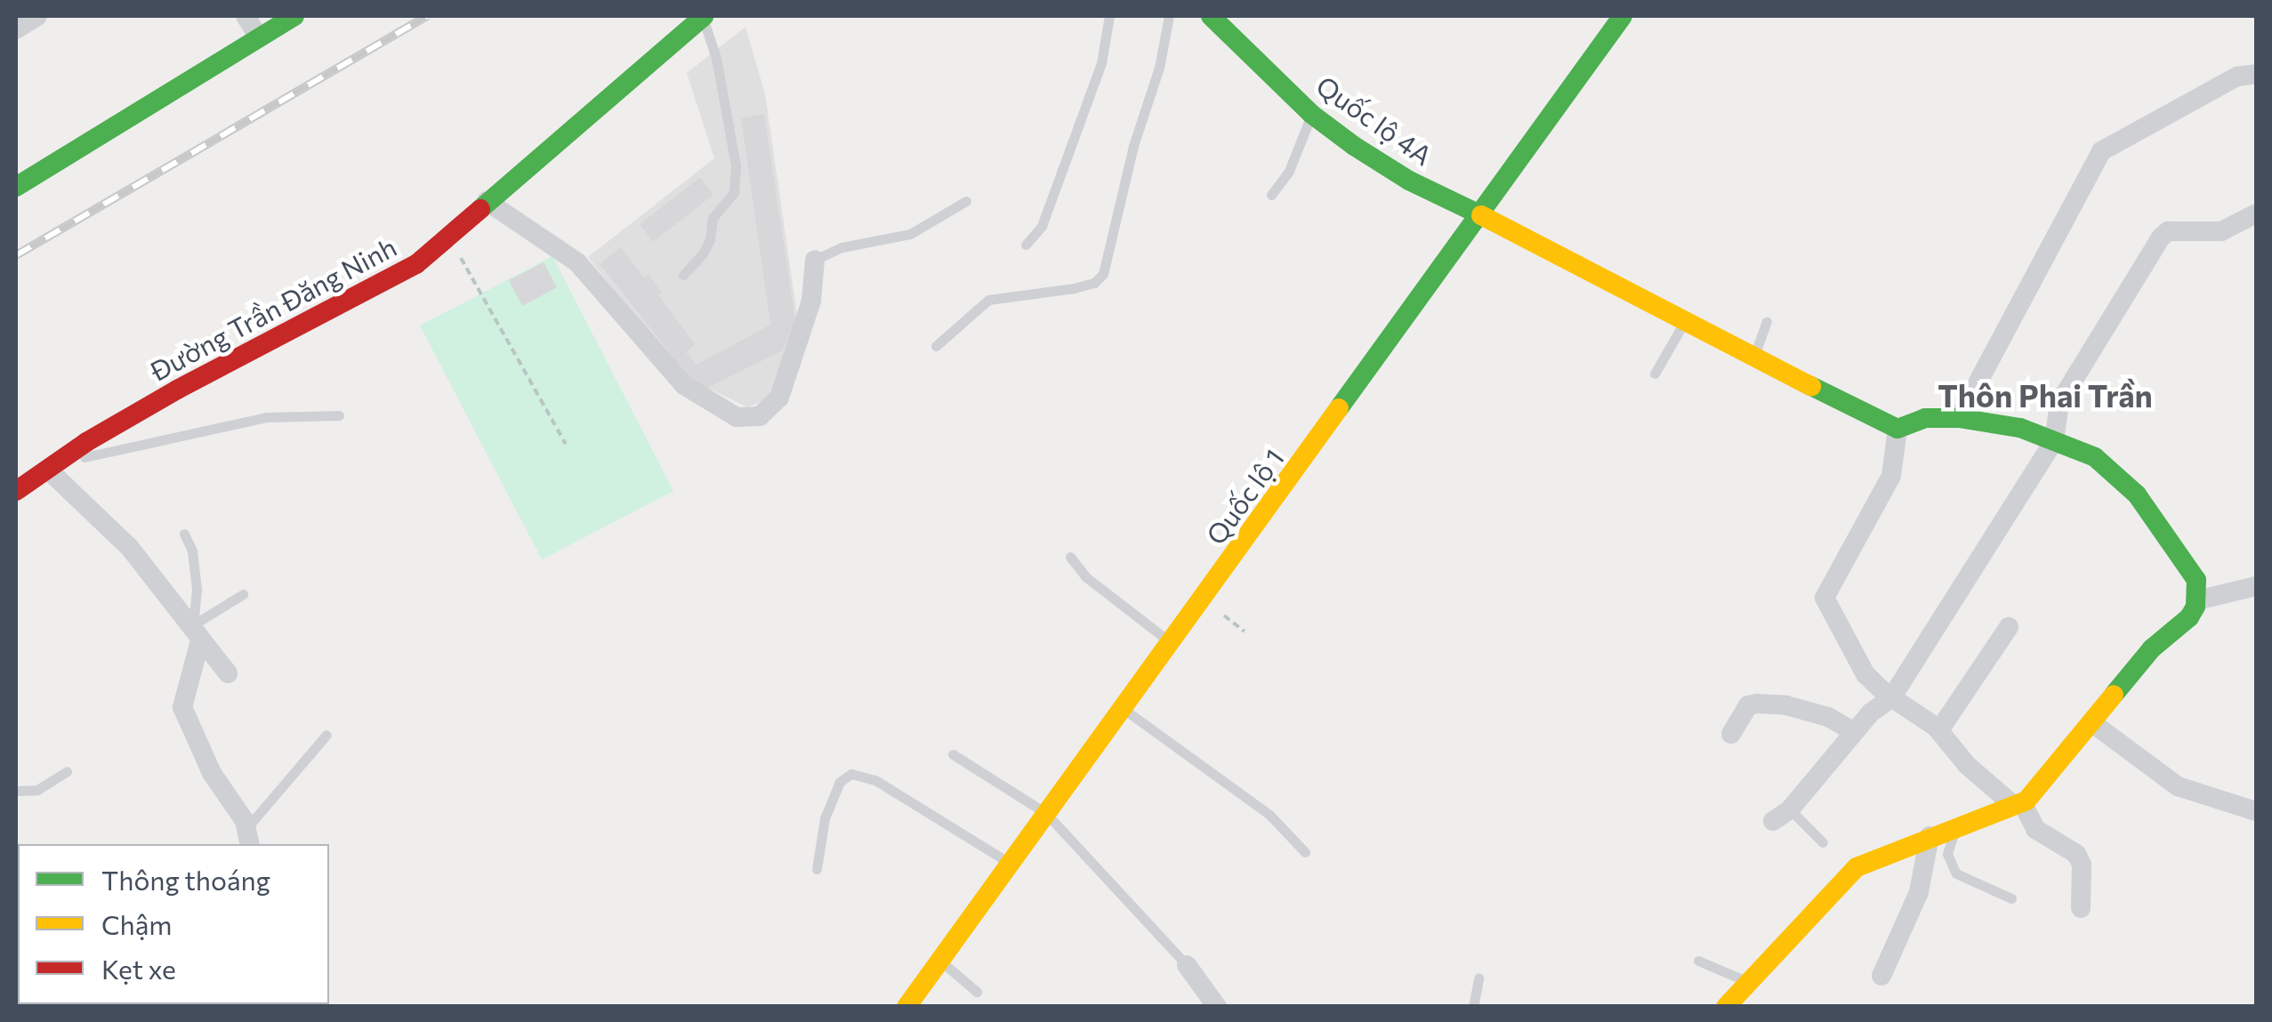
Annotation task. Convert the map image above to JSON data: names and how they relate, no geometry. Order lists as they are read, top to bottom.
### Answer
{
  "streets": {
    "main road": ["Quốc lộ 4A", "Đường Trần Đăng Ninh", "Quốc lộ 1"]
  },
  "crossings": [
    ["Quốc lộ 4A", "Quốc lộ 1"]
  ],
  "districts": ["Thôn Phai Trần"],
  "legend": ["Thông thoáng", "Chậm", "Kẹt xe"]
}
